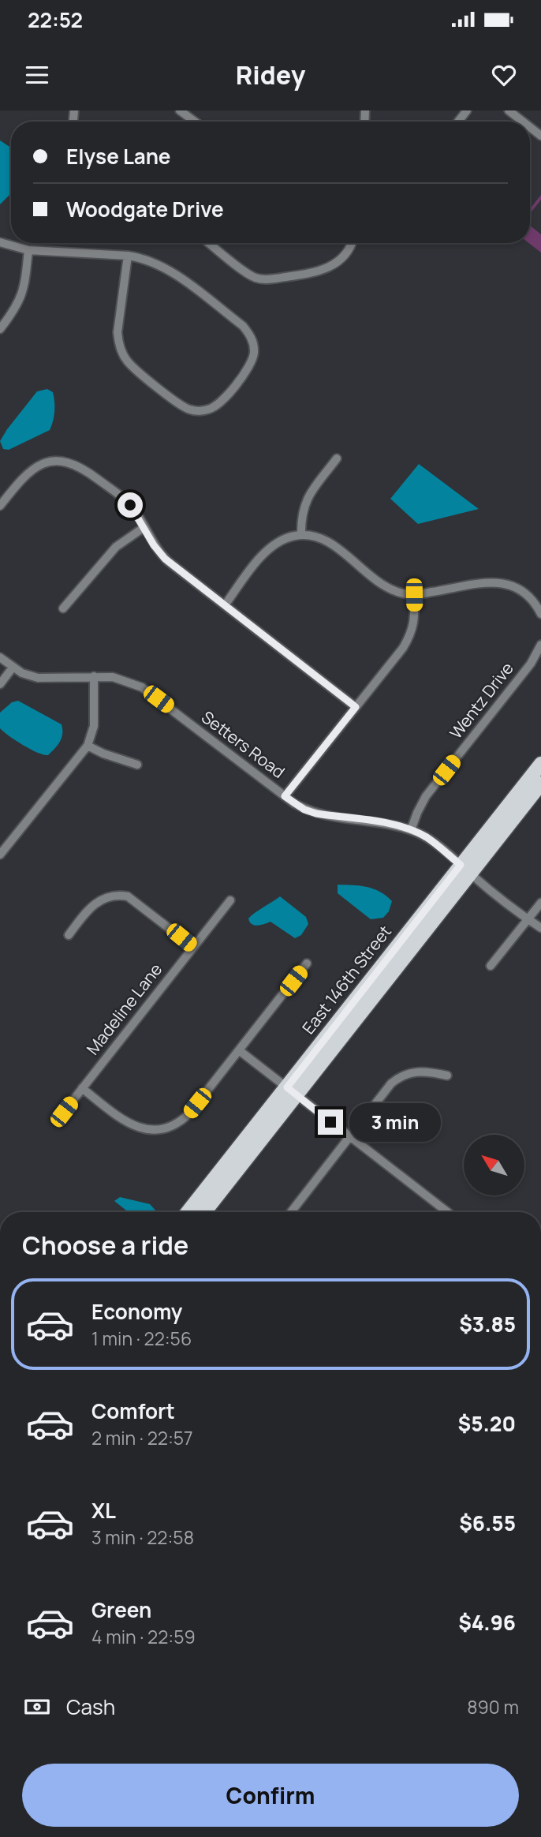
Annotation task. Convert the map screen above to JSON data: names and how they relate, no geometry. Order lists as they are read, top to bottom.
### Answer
{
  "streets": {
    "main road": ["East 146th Street"],
    "street": ["Wentz Drive", "Setters Road", "Madeline Lane"]
  },
  "crossings": [
    ["Wentz Drive", "Setters Road"],
    ["Setters Road", "East 146th Street"]
  ],
  "north": "top left",
  "page": {
    "status": "22:52",
    "header": "Ridey",
    "banner": ["Elyse Lane", "Woodgate Drive"],
    "bubble": "3 min",
    "heading": "Choose a ride",
    "list": [
      {
        "name": "Economy",
        "note": "1 min · 22:56",
        "value": "$3.85"
      },
      {
        "name": "Comfort",
        "note": "2 min · 22:57",
        "value": "$5.20"
      },
      {
        "name": "XL",
        "note": "3 min · 22:58",
        "value": "$6.55"
      },
      {
        "name": "Green",
        "note": "4 min · 22:59",
        "value": "$4.96"
      }
    ],
    "pay": ["Cash", "890 m"],
    "buttons": "Confirm"
  }
}
